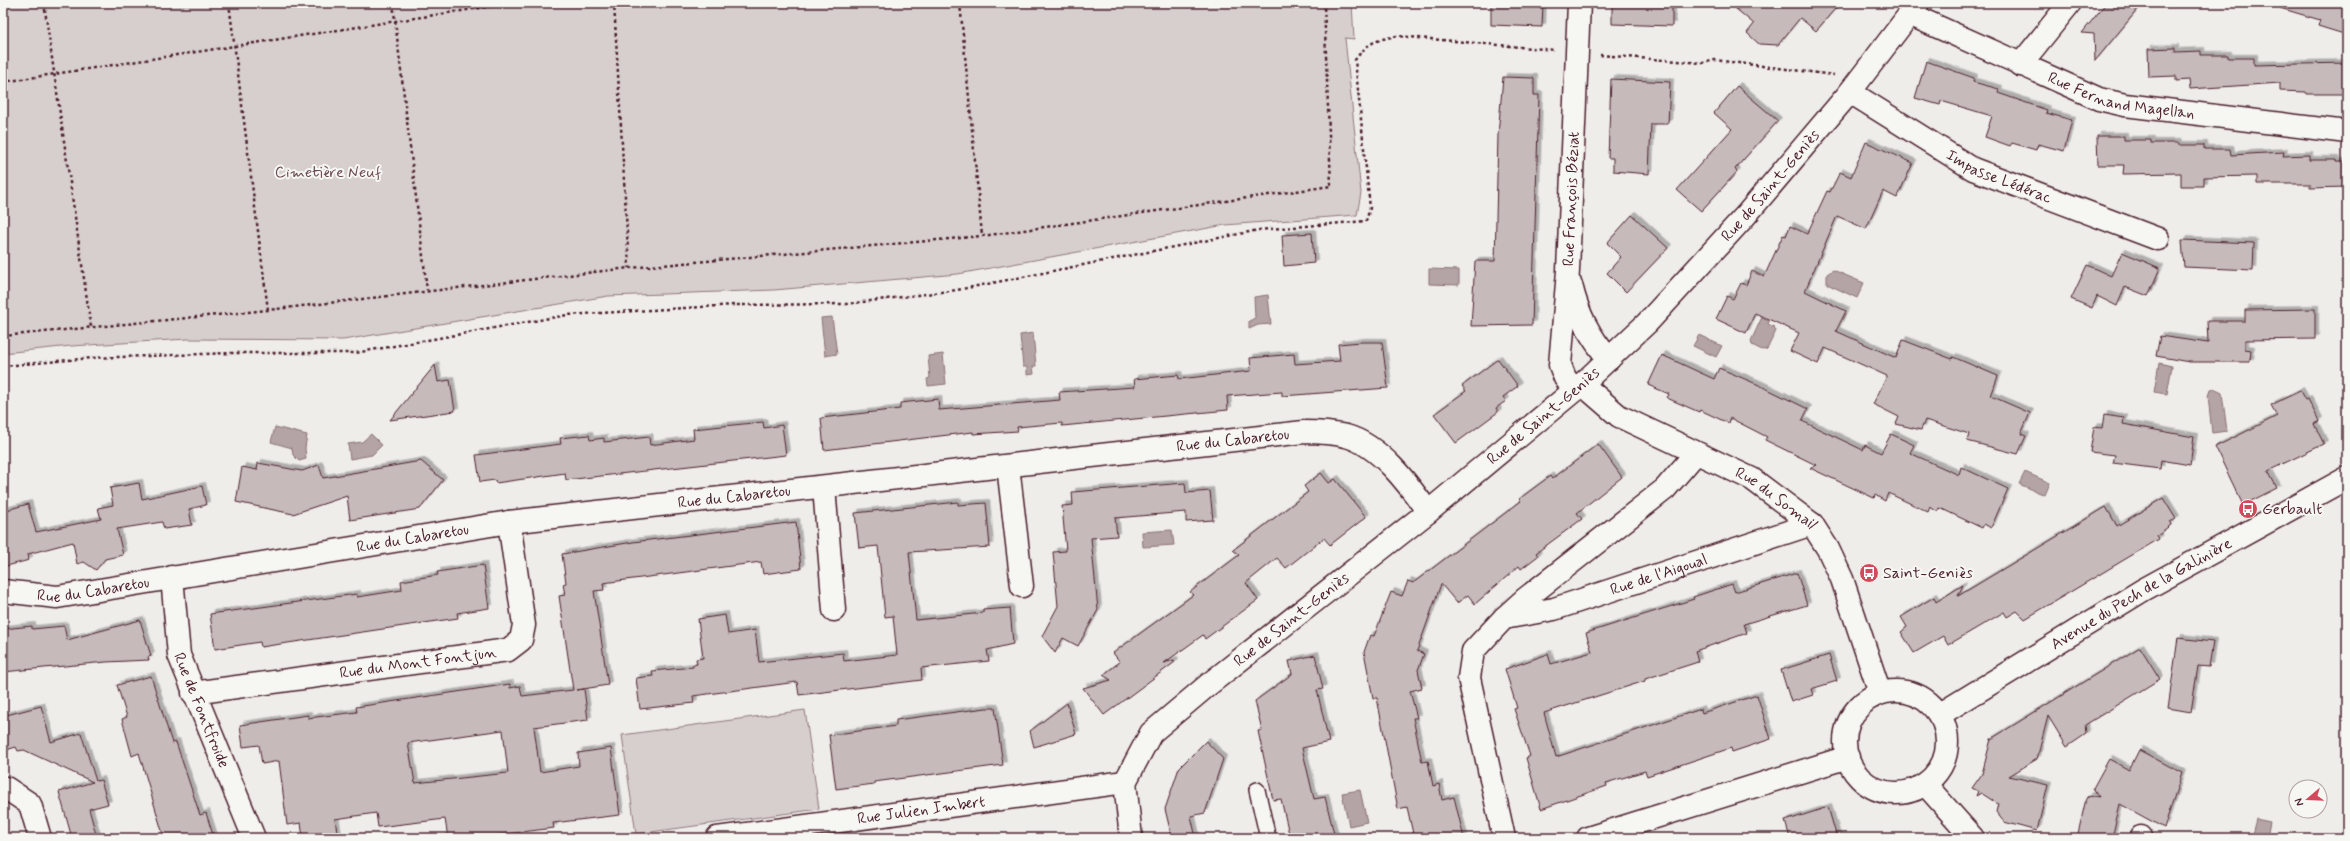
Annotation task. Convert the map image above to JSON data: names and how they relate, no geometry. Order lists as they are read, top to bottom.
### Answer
{
  "streets": {
    "street": [
      "Rue Fernand Magellan",
      "Impasse Lédérac",
      "Rue de Saint-Geniès",
      "Rue François Béziat",
      "Rue du Cabaretou",
      "Rue du Somail",
      "Rue de l'Aigoual",
      "Avenue du Pech de la Galinière",
      "Rue du Mont Fontjun",
      "Rue de Fontfroide",
      "Rue Julien Imbert"
    ]
  },
  "crossings": [
    ["Rue Fernand Magellan", "Rue de Saint-Geniès"],
    ["Impasse Lédérac", "Rue de Saint-Geniès"],
    ["Rue de Saint-Geniès", "Rue François Béziat"],
    ["Rue de Saint-Geniès", "Rue du Cabaretou"],
    ["Rue de Saint-Geniès", "Rue du Somail"],
    ["Rue de Saint-Geniès", "Rue Julien Imbert"],
    ["Rue François Béziat", "Rue du Somail"],
    ["Rue du Cabaretou", "Rue du Mont Fontjun"],
    ["Rue du Cabaretou", "Rue de Fontfroide"],
    ["Rue du Somail", "Rue de l'Aigoual"],
    ["Rue du Somail", "Avenue du Pech de la Galinière"],
    ["Rue du Mont Fontjun", "Rue de Fontfroide"]
  ],
  "parks": ["Cimetière Neuf"],
  "places": {
    "bus stop": ["Gerbault", "Saint-Geniès"]
  },
  "north": "left"
}
